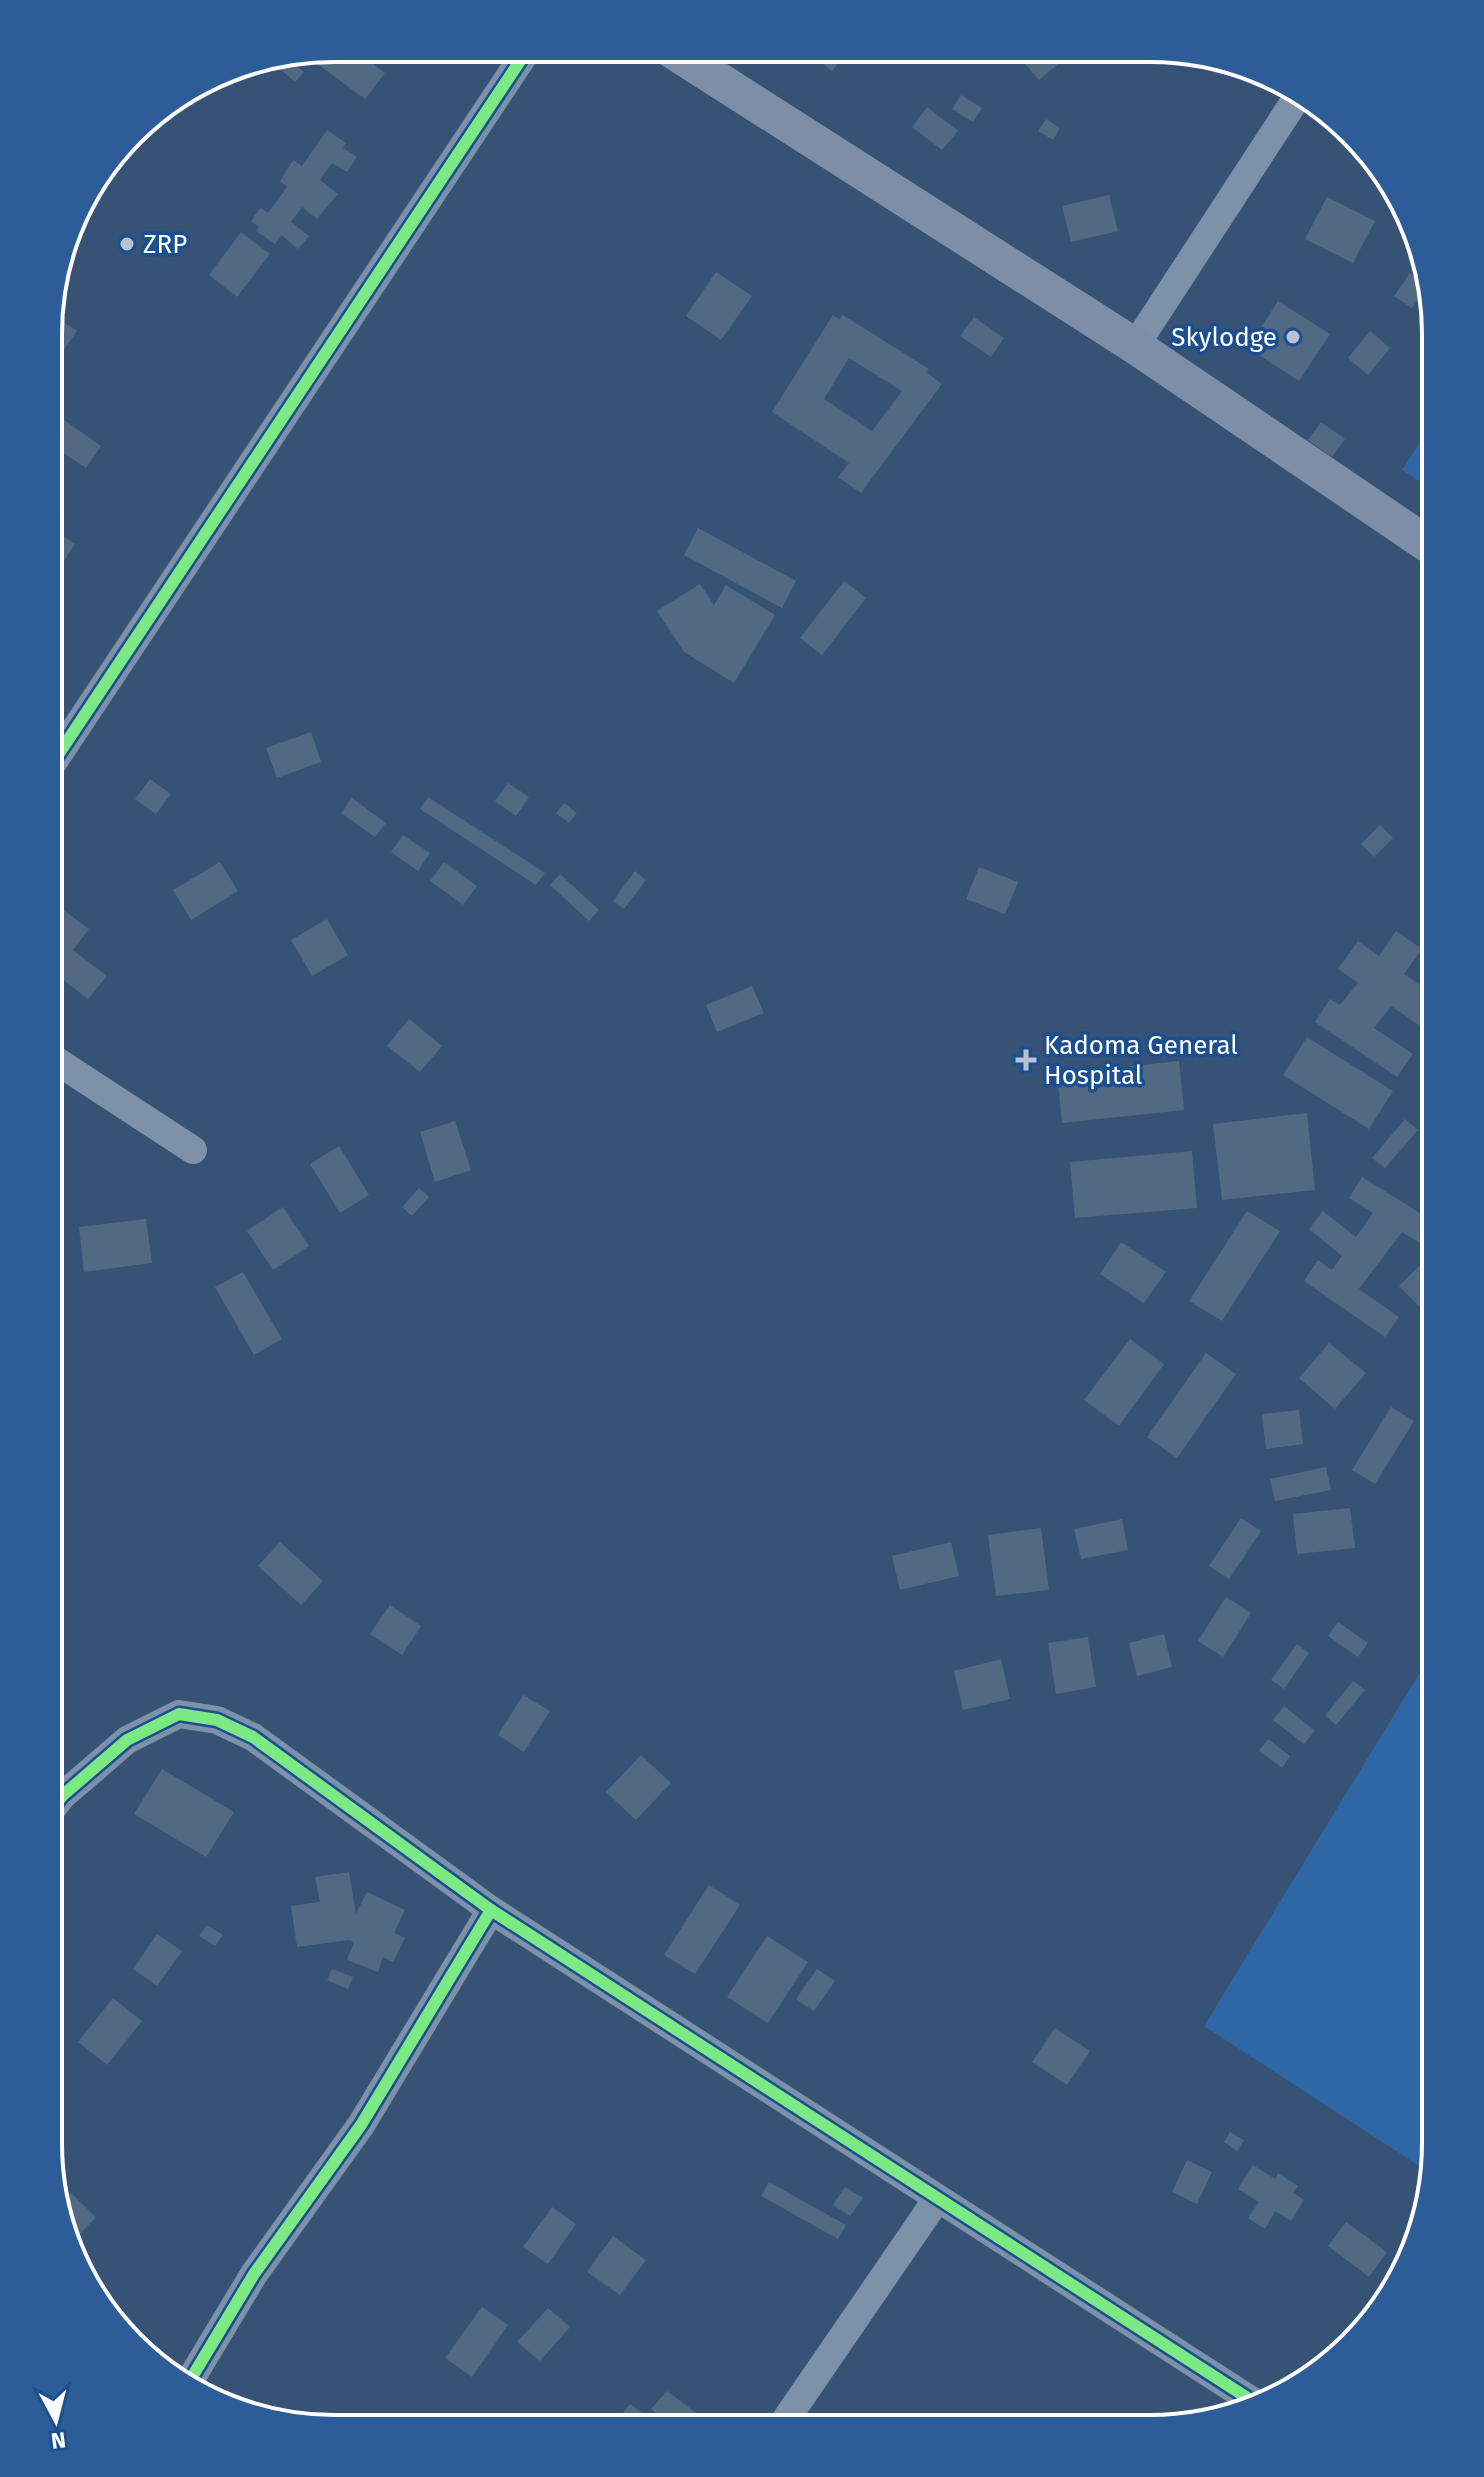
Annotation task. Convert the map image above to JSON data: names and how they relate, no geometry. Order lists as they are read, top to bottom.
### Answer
{
  "places": {
    "other": ["ZRP", "Skylodge"],
    "health": ["Kadoma General Hospital"]
  },
  "north": "bottom"
}
